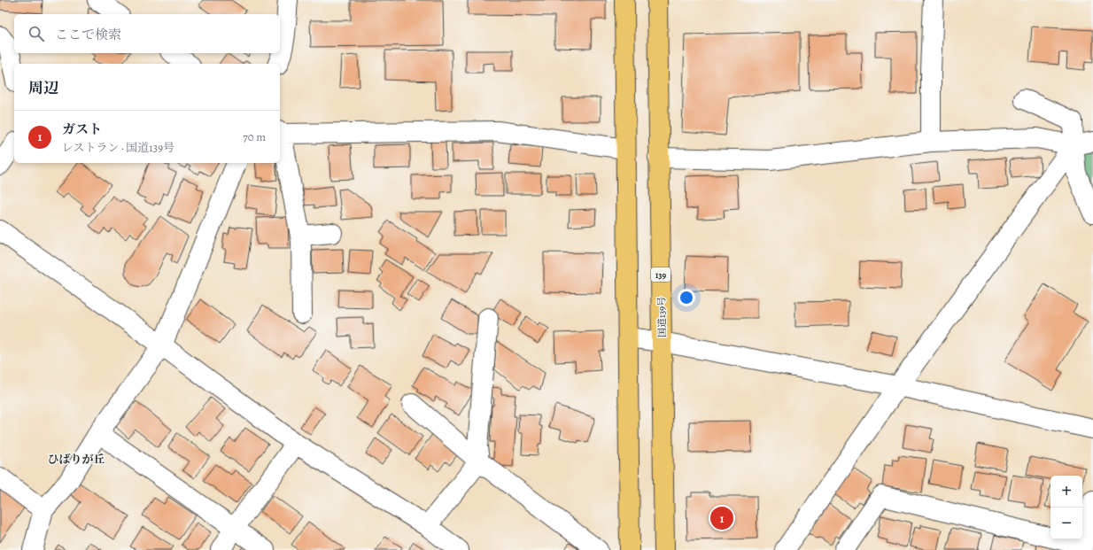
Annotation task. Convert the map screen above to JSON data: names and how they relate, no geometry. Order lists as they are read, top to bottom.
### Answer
{
  "streets": {
    "highway": ["139", "国道139号"]
  },
  "districts": ["ひばりが丘"],
  "page": {
    "search": "ここで検索",
    "heading": "周辺",
    "list": [
      {
        "mark": "1",
        "name": "ガスト",
        "note": "レストラン · 国道139号",
        "value": "70 m"
      }
    ],
    "map_buttons": ["+", "−"],
    "pins": "1"
  }
}
